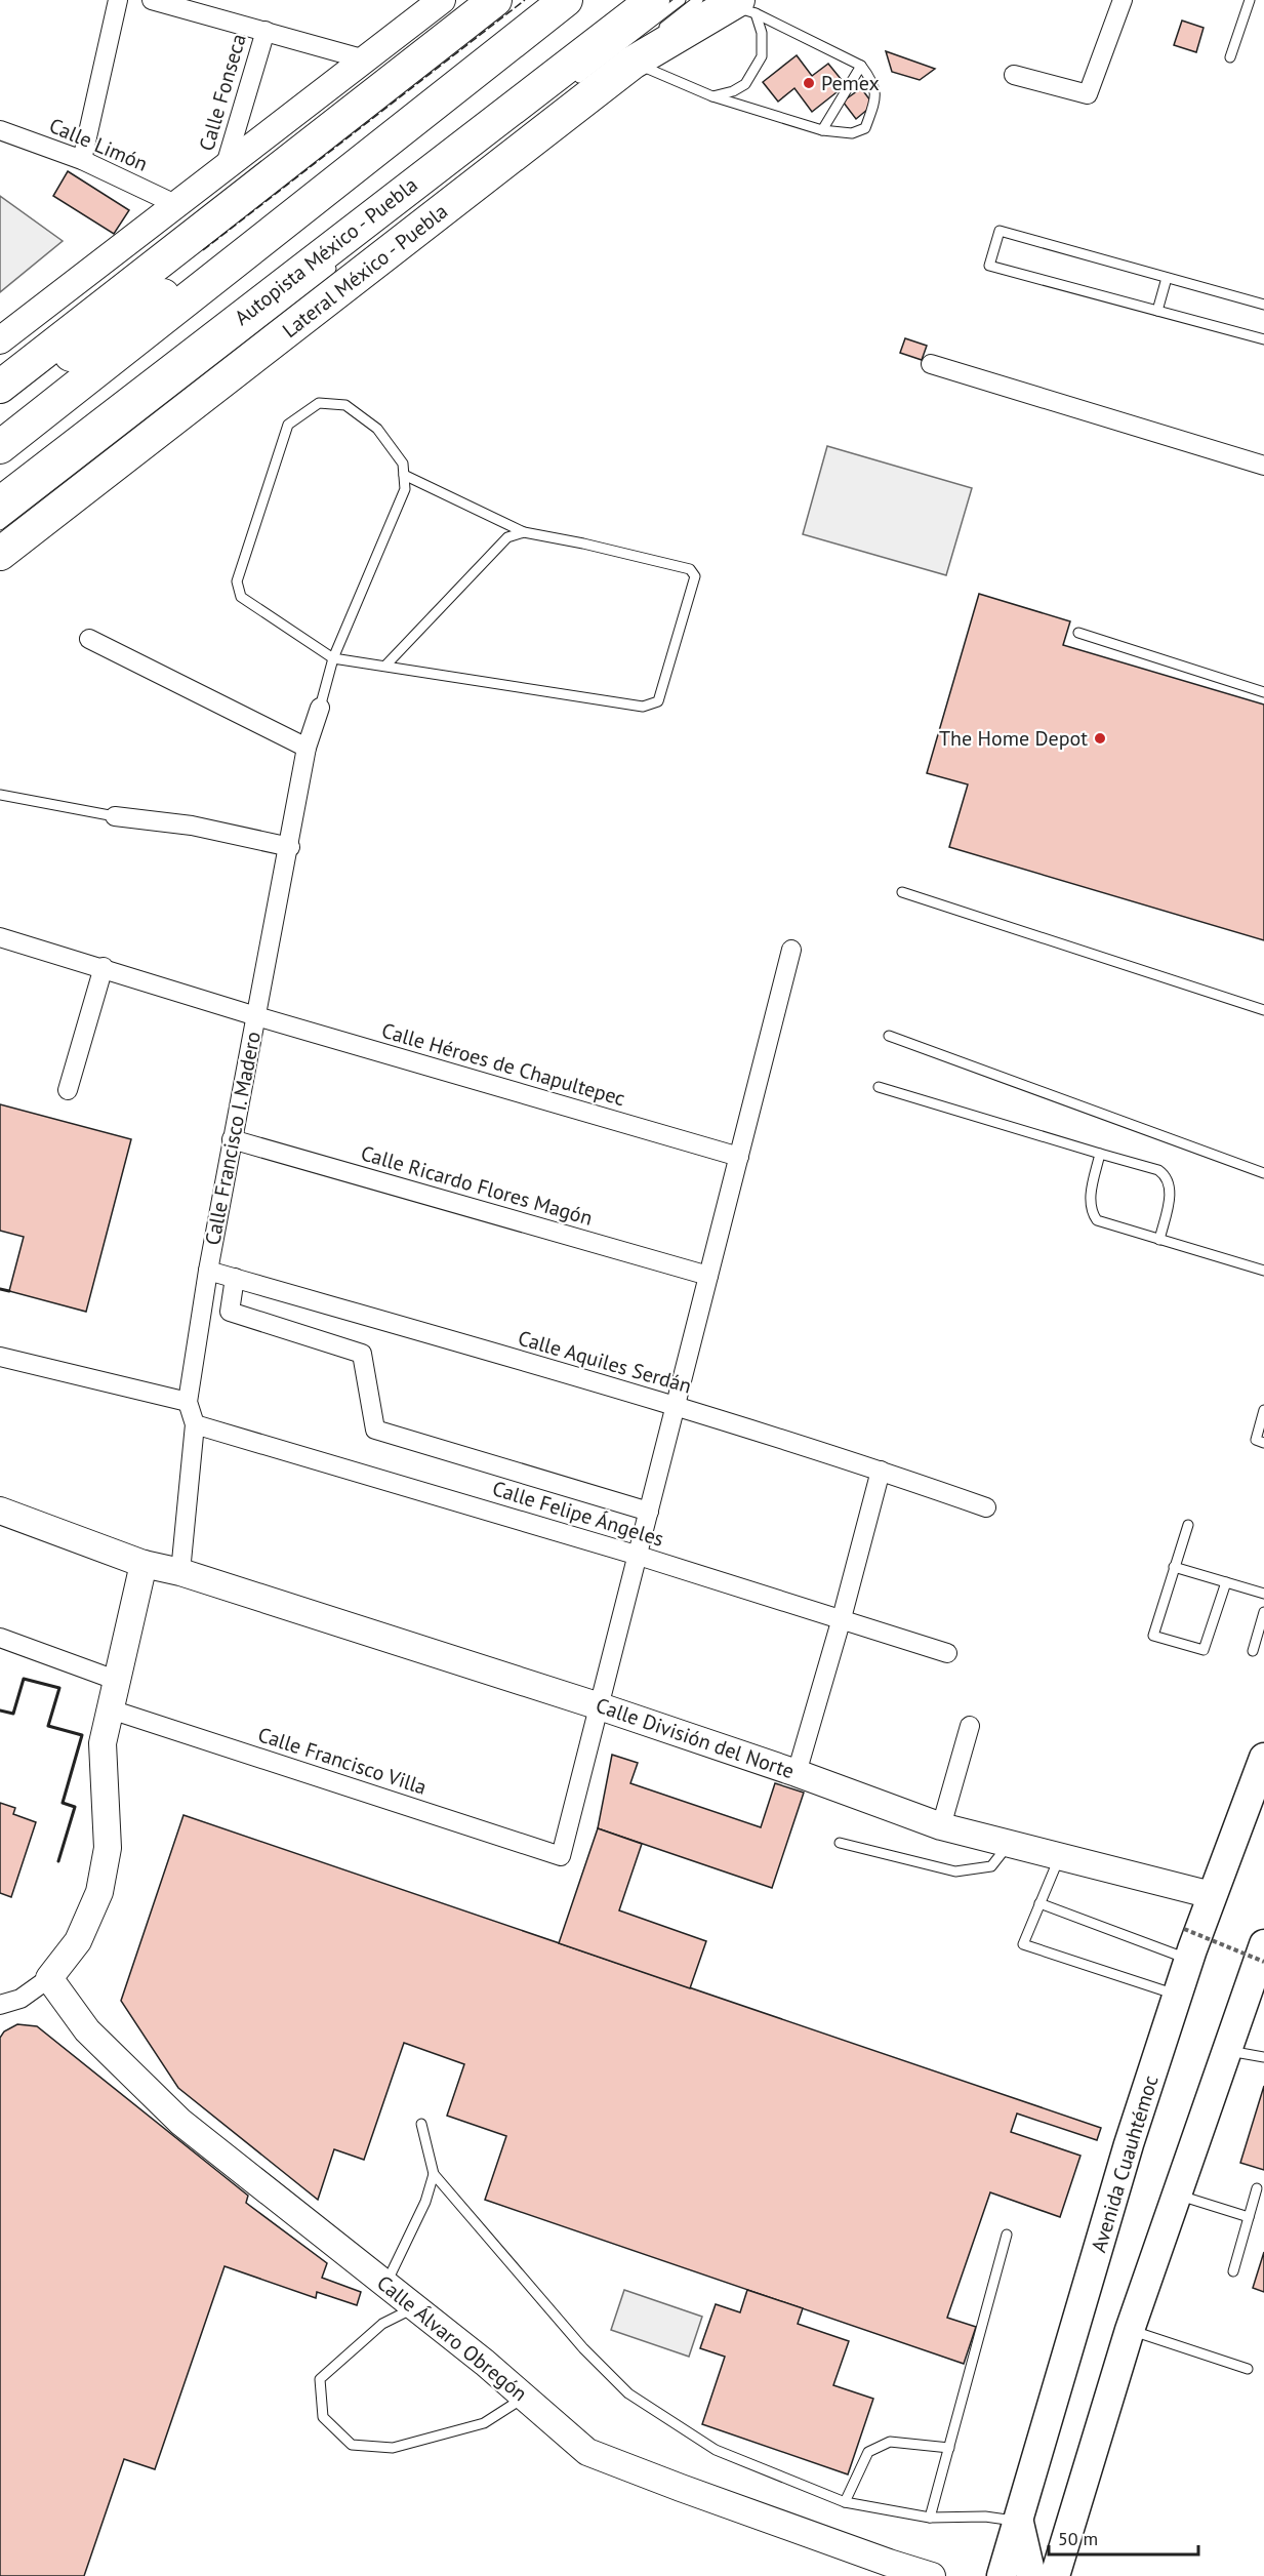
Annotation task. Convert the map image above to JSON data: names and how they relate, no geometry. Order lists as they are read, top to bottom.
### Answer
{
  "streets": {
    "highway": ["Autopista México - Puebla", "Lateral México - Puebla"],
    "main road": ["Avenida Cuauhtémoc"],
    "street": [
      "Calle Fonseca",
      "Calle Limón",
      "Calle Héroes de Chapultepec",
      "Calle Francisco I. Madero",
      "Calle Ricardo Flores Magón",
      "Calle Aquiles Serdán",
      "Calle Felipe Ángeles",
      "Calle División del Norte",
      "Calle Francisco Villa",
      "Calle Álvaro Obregón"
    ]
  },
  "crossings": [
    ["Calle Héroes de Chapultepec", "Calle Francisco I. Madero"],
    ["Calle Francisco I. Madero", "Calle Ricardo Flores Magón"],
    ["Calle Francisco I. Madero", "Calle Aquiles Serdán"],
    ["Calle Francisco I. Madero", "Calle Felipe Ángeles"],
    ["Calle Francisco I. Madero", "Calle División del Norte"],
    ["Calle División del Norte", "Calle Francisco Villa"],
    ["Calle División del Norte", "Avenida Cuauhtémoc"]
  ],
  "places": ["Pemex", "The Home Depot"],
  "scale_bar": "50 m"
}
